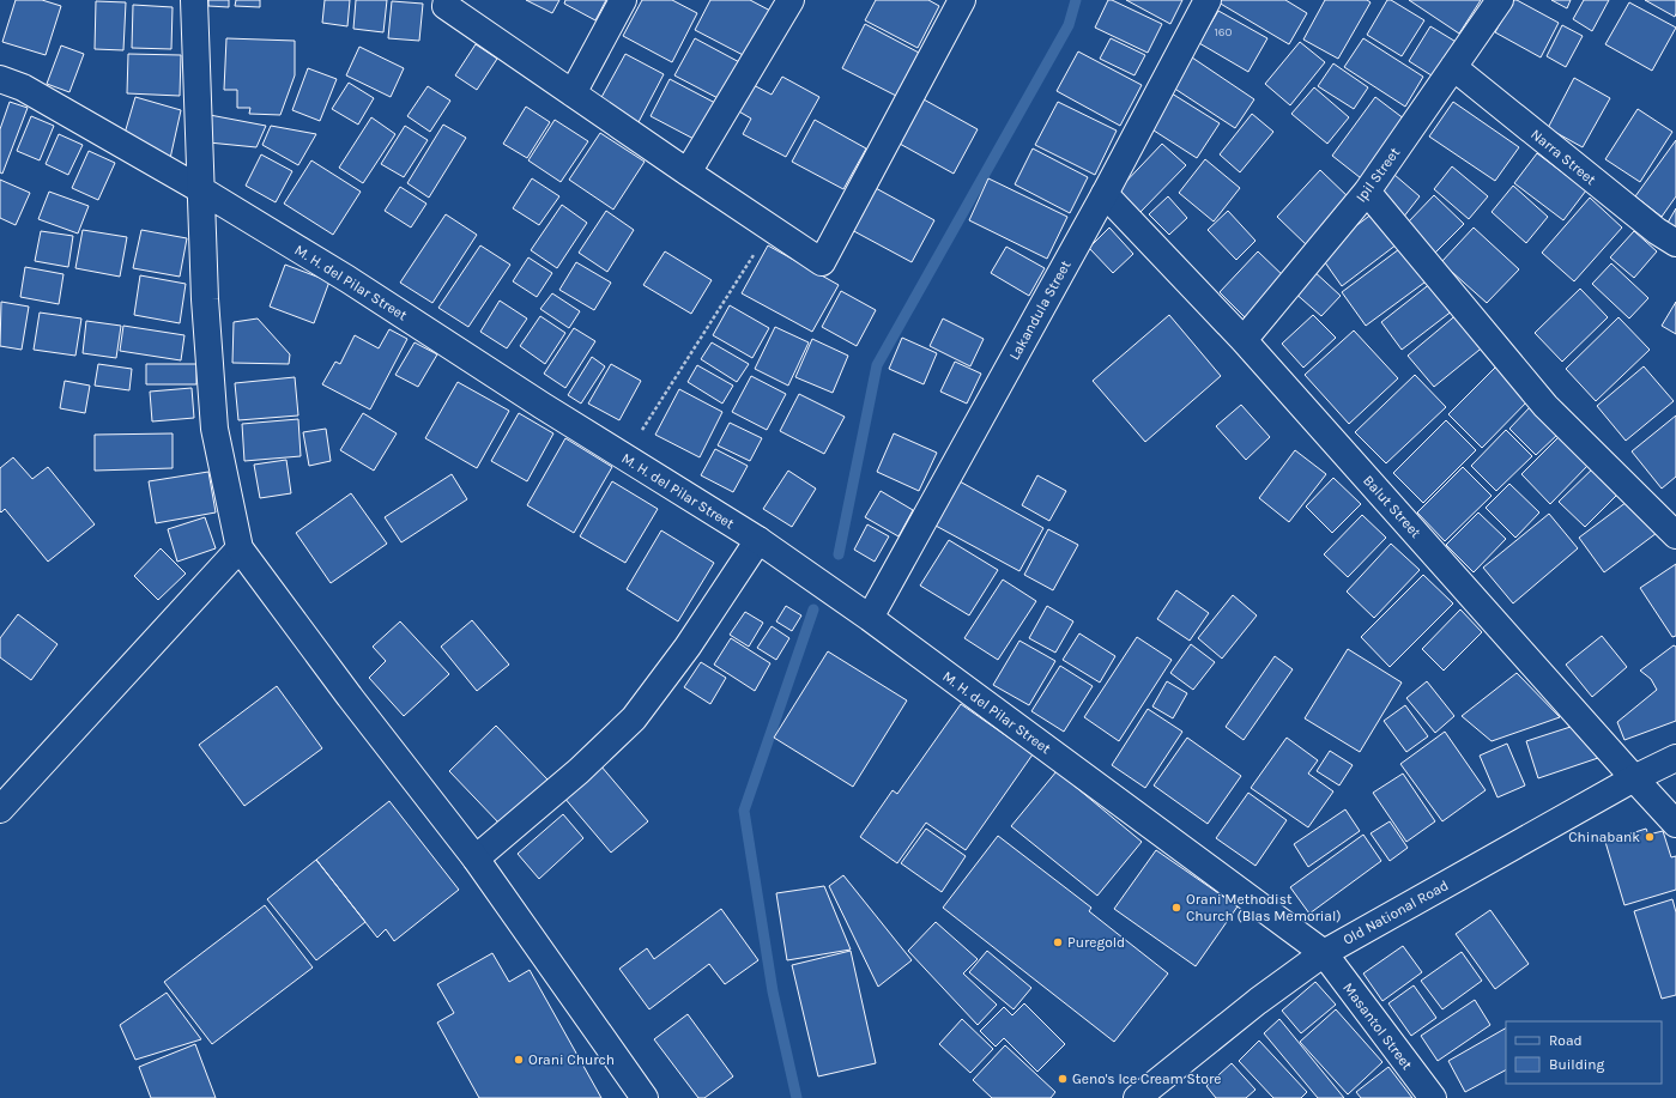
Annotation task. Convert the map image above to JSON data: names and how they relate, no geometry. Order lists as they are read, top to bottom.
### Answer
{
  "streets": {
    "street": [
      "Narra Street",
      "Ipil Street",
      "M. H. del Pilar Street",
      "Lakandula Street",
      "Balut Street",
      "Old National Road",
      "Masantol Street"
    ]
  },
  "crossings": [
    ["Narra Street", "Ipil Street"],
    ["Ipil Street", "Balut Street"],
    ["M. H. del Pilar Street", "Lakandula Street"],
    ["M. H. del Pilar Street", "Old National Road"],
    ["M. H. del Pilar Street", "Masantol Street"],
    ["Lakandula Street", "Balut Street"],
    ["Balut Street", "Old National Road"],
    ["Old National Road", "Masantol Street"]
  ],
  "places": [
    "Chinabank",
    "Orani Methodist Church (Blas Memorial)",
    "Puregold",
    "Orani Church",
    "Geno's Ice Cream Store"
  ],
  "house_numbers": ["160"],
  "legend": ["Road", "Building"]
}
